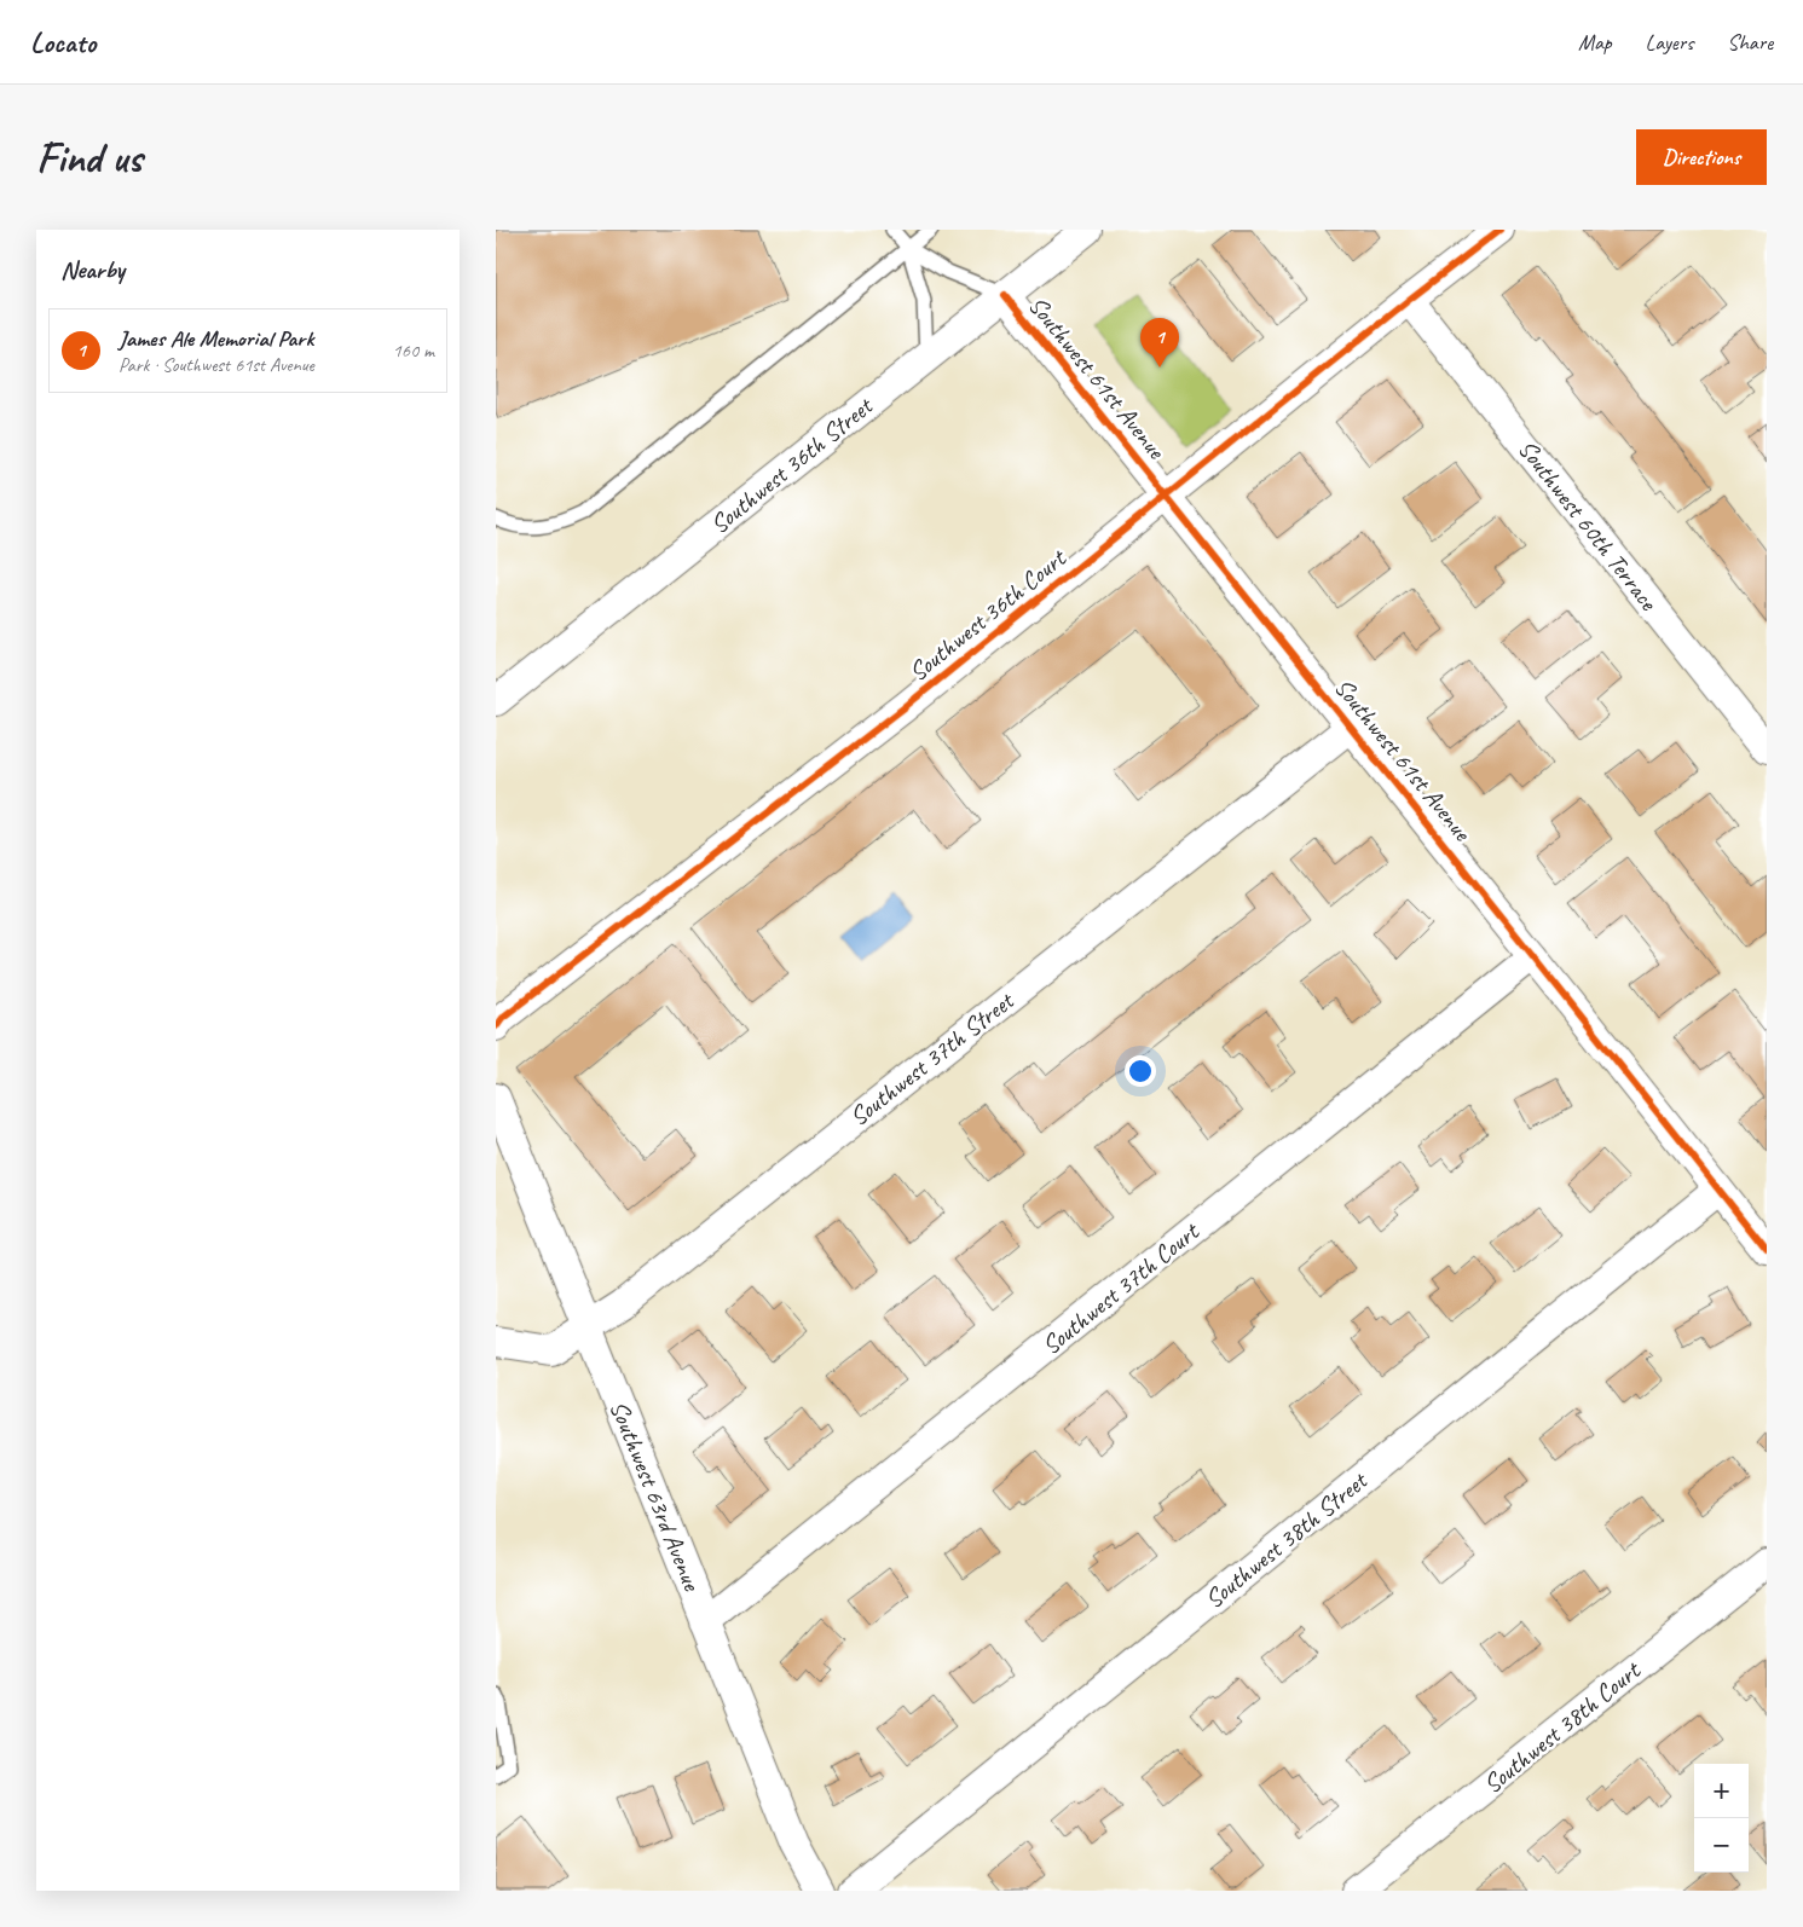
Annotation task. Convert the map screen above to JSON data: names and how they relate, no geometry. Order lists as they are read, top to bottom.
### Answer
{
  "streets": {
    "street": [
      "Southwest 61st Avenue",
      "Southwest 36th Street",
      "Southwest 60th Terrace",
      "Southwest 36th Court",
      "Southwest 37th Street",
      "Southwest 37th Court",
      "Southwest 63rd Avenue",
      "Southwest 38th Street",
      "Southwest 38th Court"
    ]
  },
  "crossings": [
    ["Southwest 61st Avenue", "Southwest 36th Street"],
    ["Southwest 61st Avenue", "Southwest 36th Court"],
    ["Southwest 61st Avenue", "Southwest 37th Street"],
    ["Southwest 61st Avenue", "Southwest 37th Court"],
    ["Southwest 61st Avenue", "Southwest 38th Street"],
    ["Southwest 60th Terrace", "Southwest 36th Court"],
    ["Southwest 37th Street", "Southwest 63rd Avenue"],
    ["Southwest 37th Court", "Southwest 63rd Avenue"]
  ],
  "page": {
    "header": "Locato",
    "nav": ["Map", "Layers", "Share"],
    "buttons": "Directions",
    "title": "Find us",
    "heading": "Nearby",
    "list": [
      {
        "mark": "1",
        "name": "James Ale Memorial Park",
        "note": "Park · Southwest 61st Avenue",
        "value": "160 m"
      }
    ],
    "pins": "1",
    "map_buttons": ["+", "−"]
  }
}
